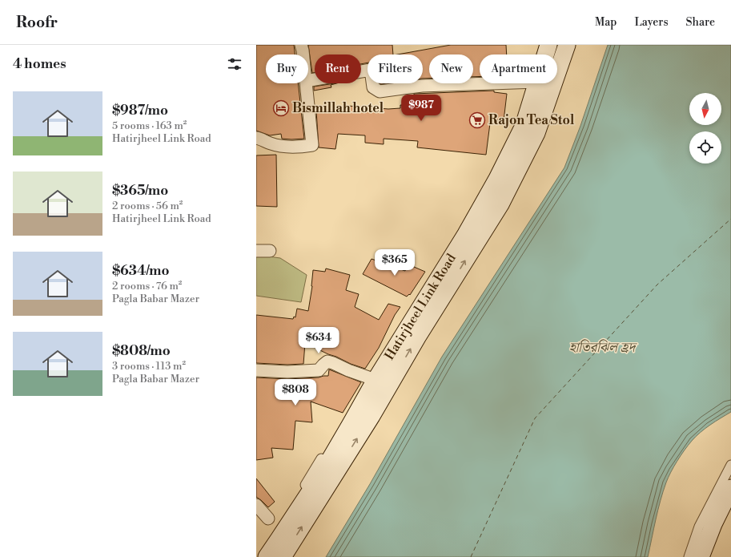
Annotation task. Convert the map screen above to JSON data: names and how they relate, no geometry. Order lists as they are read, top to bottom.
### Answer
{
  "streets": {
    "main road": ["Hatirjheel Link Road"]
  },
  "water": ["হাতিরঝিল হ্রদ"],
  "places": {
    "hotel": ["Bismillah hotel"],
    "supermarket": ["Rajon Tea Stol"]
  },
  "north": "bottom",
  "page": {
    "header": "Roofr",
    "nav": ["Map", "Layers", "Share"],
    "heading": "4 homes",
    "chip": [
      "Buy",
      "Rent",
      "Filters",
      "New",
      "Apartment"
    ],
    "list": [
      {
        "name": "$987/mo",
        "note": "5 rooms · 163 m² · Hatirjheel Link Road"
      },
      {
        "name": "$365/mo",
        "note": "2 rooms · 56 m² · Hatirjheel Link Road"
      },
      {
        "name": "$634/mo",
        "note": "2 rooms · 76 m² · Pagla Babar Mazer"
      },
      {
        "name": "$808/mo",
        "note": "3 rooms · 113 m² · Pagla Babar Mazer"
      }
    ],
    "price": [
      "$987",
      "$365",
      "$634",
      "$808"
    ]
  }
}
